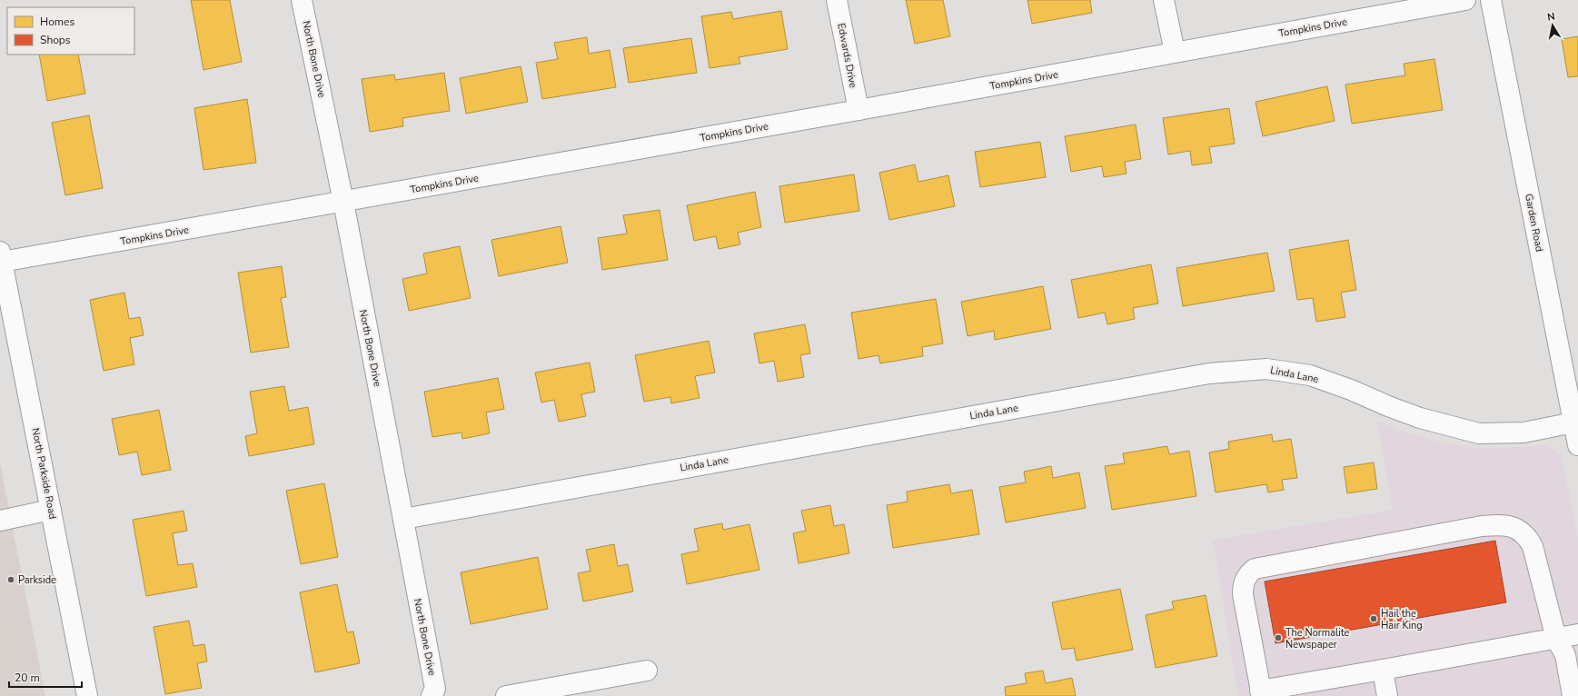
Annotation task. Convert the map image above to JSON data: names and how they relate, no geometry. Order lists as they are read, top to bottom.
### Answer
{
  "streets": {
    "street": [
      "Tompkins Drive",
      "Edwards Drive",
      "North Bone Drive",
      "Garden Road",
      "Linda Lane",
      "North Parkside Road"
    ]
  },
  "crossings": [
    ["Tompkins Drive", "Edwards Drive"],
    ["Tompkins Drive", "North Bone Drive"],
    ["Tompkins Drive", "North Parkside Road"],
    ["North Bone Drive", "Linda Lane"],
    ["Garden Road", "Linda Lane"]
  ],
  "places": ["Parkside", "Hail the Hair King", "The Normalite Newspaper"],
  "legend": ["Homes", "Shops"],
  "scale_bar": "20 m",
  "north": "top"
}
